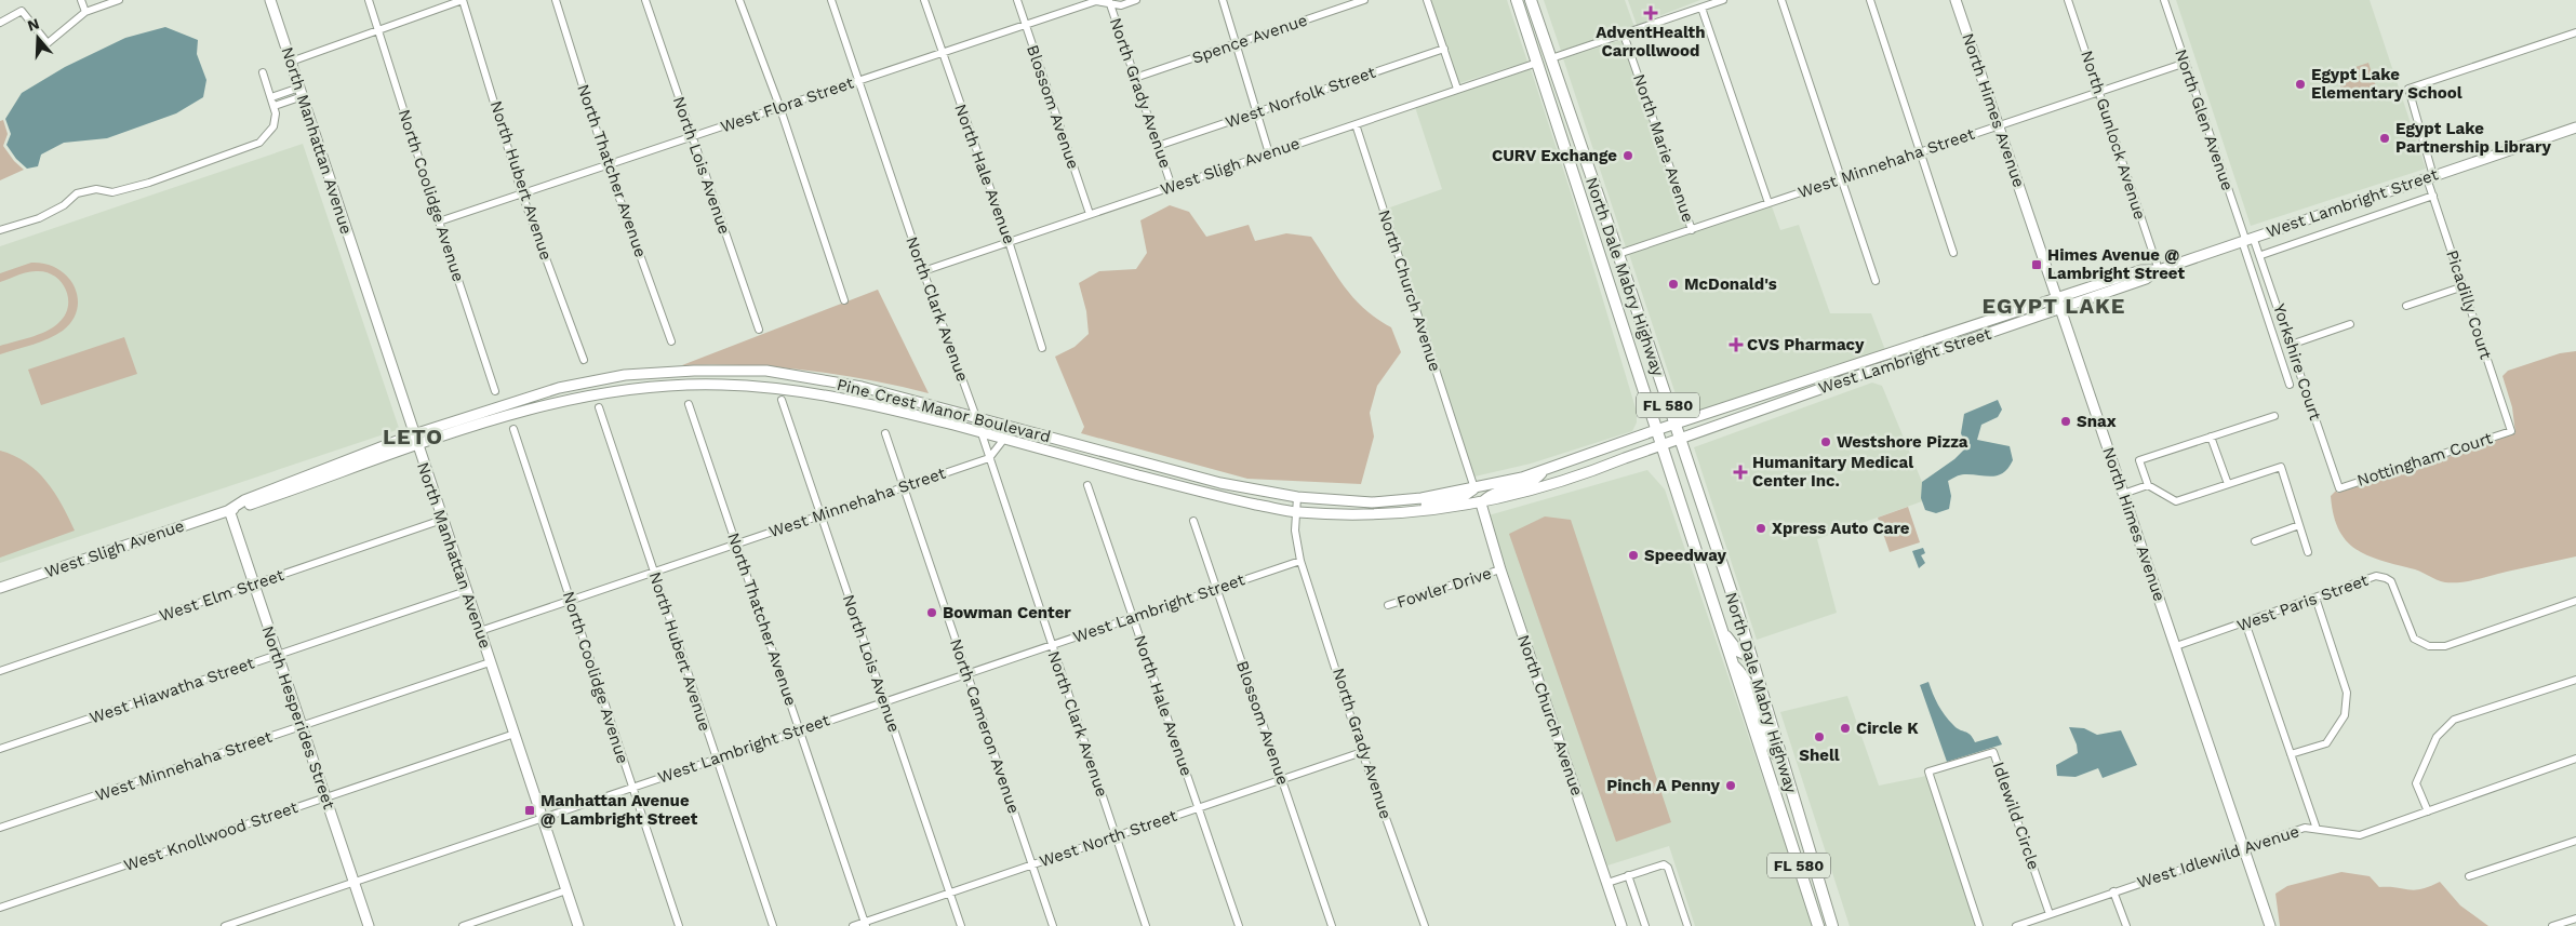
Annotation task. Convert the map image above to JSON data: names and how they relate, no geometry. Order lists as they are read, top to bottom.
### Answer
{
  "streets": {
    "main road": [
      "North Himes Avenue",
      "North Manhattan Avenue",
      "West Sligh Avenue",
      "West Lambright Street",
      "North Dale Mabry Highway",
      "North Church Avenue",
      "FL 580",
      "Pine Crest Manor Boulevard",
      "North Hesperides Street"
    ],
    "street": [
      "Spence Avenue",
      "North Grady Avenue",
      "West Norfolk Street",
      "West Flora Street",
      "Blossom Avenue",
      "North Glen Avenue",
      "North Gunlock Avenue",
      "North Marie Avenue",
      "West Minnehaha Street",
      "North Lois Avenue",
      "North Thatcher Avenue",
      "North Hale Avenue",
      "North Hubert Avenue",
      "North Coolidge Avenue",
      "Picadilly Court",
      "North Clark Avenue",
      "Yorkshire Court",
      "Nottingham Court",
      "Fowler Drive",
      "West Elm Street",
      "West Paris Street",
      "West Hiawatha Street",
      "North Cameron Avenue",
      "Idlewild Circle",
      "West Knollwood Street",
      "West North Street",
      "West Idlewild Avenue"
    ]
  },
  "crossings": [
    ["Spence Avenue", "North Grady Avenue"],
    ["North Grady Avenue", "West Norfolk Street"],
    ["North Grady Avenue", "West Flora Street"],
    ["North Grady Avenue", "West Sligh Avenue"],
    ["North Grady Avenue", "West Lambright Street"],
    ["North Grady Avenue", "Pine Crest Manor Boulevard"],
    ["North Grady Avenue", "West North Street"],
    ["West Flora Street", "Blossom Avenue"],
    ["West Flora Street", "North Lois Avenue"],
    ["West Flora Street", "North Thatcher Avenue"],
    ["West Flora Street", "North Hale Avenue"],
    ["West Flora Street", "North Hubert Avenue"],
    ["West Flora Street", "North Coolidge Avenue"],
    ["West Flora Street", "North Clark Avenue"],
    ["Blossom Avenue", "West Sligh Avenue"],
    ["Blossom Avenue", "West Lambright Street"],
    ["Blossom Avenue", "West North Street"],
    ["North Himes Avenue", "West Minnehaha Street"],
    ["North Himes Avenue", "West Lambright Street"],
    ["North Himes Avenue", "West Paris Street"],
    ["North Himes Avenue", "West Idlewild Avenue"],
    ["North Glen Avenue", "West Minnehaha Street"],
    ["North Glen Avenue", "West Lambright Street"],
    ["North Glen Avenue", "Yorkshire Court"],
    ["North Gunlock Avenue", "West Minnehaha Street"],
    ["North Gunlock Avenue", "West Lambright Street"],
    ["North Manhattan Avenue", "West Minnehaha Street"],
    ["North Manhattan Avenue", "West Sligh Avenue"],
    ["North Manhattan Avenue", "West Lambright Street"],
    ["North Manhattan Avenue", "Pine Crest Manor Boulevard"],
    ["North Manhattan Avenue", "West Elm Street"],
    ["North Manhattan Avenue", "West Hiawatha Street"],
    ["North Manhattan Avenue", "West Knollwood Street"],
    ["North Marie Avenue", "West Minnehaha Street"],
    ["West Minnehaha Street", "North Lois Avenue"],
    ["West Minnehaha Street", "North Thatcher Avenue"],
    ["West Minnehaha Street", "North Hubert Avenue"],
    ["West Minnehaha Street", "North Coolidge Avenue"],
    ["West Minnehaha Street", "North Dale Mabry Highway"],
    ["West Minnehaha Street", "North Clark Avenue"],
    ["West Minnehaha Street", "North Hesperides Street"],
    ["West Minnehaha Street", "North Cameron Avenue"],
    ["North Lois Avenue", "West Lambright Street"],
    ["North Lois Avenue", "West North Street"],
    ["West Sligh Avenue", "North Hale Avenue"],
    ["West Sligh Avenue", "North Dale Mabry Highway"],
    ["West Sligh Avenue", "North Church Avenue"],
    ["West Sligh Avenue", "North Clark Avenue"],
    ["West Sligh Avenue", "Pine Crest Manor Boulevard"],
    ["West Sligh Avenue", "North Hesperides Street"],
    ["North Thatcher Avenue", "West Lambright Street"],
    ["North Thatcher Avenue", "West North Street"],
    ["North Hale Avenue", "West Lambright Street"],
    ["North Hale Avenue", "West North Street"],
    ["North Hubert Avenue", "West Lambright Street"],
    ["North Coolidge Avenue", "West Lambright Street"],
    ["West Lambright Street", "North Dale Mabry Highway"],
    ["West Lambright Street", "Picadilly Court"],
    ["West Lambright Street", "North Clark Avenue"],
    ["West Lambright Street", "Yorkshire Court"],
    ["West Lambright Street", "Pine Crest Manor Boulevard"],
    ["West Lambright Street", "North Hesperides Street"],
    ["West Lambright Street", "North Cameron Avenue"],
    ["North Dale Mabry Highway", "Pine Crest Manor Boulevard"],
    ["North Church Avenue", "Pine Crest Manor Boulevard"],
    ["North Church Avenue", "Fowler Drive"],
    ["Picadilly Court", "Nottingham Court"],
    ["North Clark Avenue", "Pine Crest Manor Boulevard"],
    ["North Clark Avenue", "West North Street"],
    ["Yorkshire Court", "Nottingham Court"],
    ["West Elm Street", "North Hesperides Street"],
    ["West Hiawatha Street", "North Hesperides Street"],
    ["North Hesperides Street", "West Knollwood Street"],
    ["North Cameron Avenue", "West North Street"],
    ["Idlewild Circle", "West Idlewild Avenue"]
  ],
  "districts": ["EGYPT LAKE", "LETO"],
  "places": {
    "health": ["AdventHealth Carrollwood", "CVS Pharmacy", "Humanitary Medical Center Inc."],
    "other": [
      "Egypt Lake Elementary School",
      "Egypt Lake Partnership Library",
      "CURV Exchange",
      "McDonald's",
      "Snax",
      "Westshore Pizza",
      "Xpress Auto Care",
      "Speedway",
      "Bowman Center",
      "Circle K",
      "Shell",
      "Pinch A Penny"
    ],
    "transit": ["Himes Avenue @ Lambright Street", "Manhattan Avenue @ Lambright Street"]
  },
  "north": "top"
}
